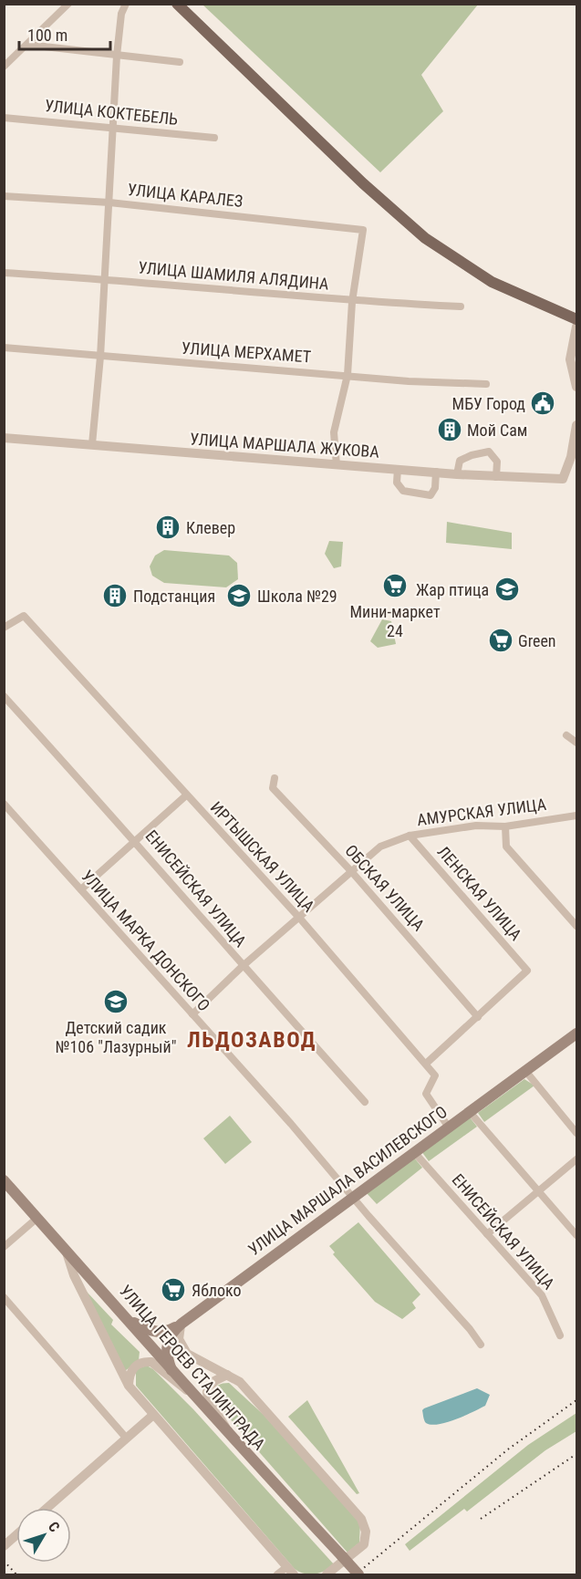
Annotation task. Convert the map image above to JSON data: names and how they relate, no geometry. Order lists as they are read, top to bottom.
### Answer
{
  "streets": {
    "main road": ["УЛИЦА МАРШАЛА ВАСИЛЕВСКОГО", "УЛИЦА ГЕРОЕВ СТАЛИНГРАДА"],
    "street": [
      "УЛИЦА КОКТЕБЕЛЬ",
      "УЛИЦА КАРАЛЕЗ",
      "УЛИЦА ШАМИЛЯ АЛЯДИНА",
      "УЛИЦА МЕРХАМЕТ",
      "УЛИЦА МАРШАЛА ЖУКОВА",
      "АМУРСКАЯ УЛИЦА",
      "ИРТЫШСКАЯ УЛИЦА",
      "ОБСКАЯ УЛИЦА",
      "ЕНИСЕЙСКАЯ УЛИЦА",
      "ЛЕНСКАЯ УЛИЦА",
      "УЛИЦА МАРКА ДОНСКОГО"
    ]
  },
  "crossings": [
    ["УЛИЦА КАРАЛЕЗ", "УЛИЦА ШАМИЛЯ АЛЯДИНА"],
    ["АМУРСКАЯ УЛИЦА", "ИРТЫШСКАЯ УЛИЦА"],
    ["АМУРСКАЯ УЛИЦА", "ОБСКАЯ УЛИЦА"],
    ["АМУРСКАЯ УЛИЦА", "ЕНИСЕЙСКАЯ УЛИЦА"],
    ["АМУРСКАЯ УЛИЦА", "ЛЕНСКАЯ УЛИЦА"],
    ["АМУРСКАЯ УЛИЦА", "УЛИЦА МАРКА ДОНСКОГО"],
    ["ОБСКАЯ УЛИЦА", "ЛЕНСКАЯ УЛИЦА"],
    ["ЕНИСЕЙСКАЯ УЛИЦА", "УЛИЦА МАРШАЛА ВАСИЛЕВСКОГО"],
    ["УЛИЦА МАРКА ДОНСКОГО", "УЛИЦА МАРШАЛА ВАСИЛЕВСКОГО"],
    ["УЛИЦА МАРШАЛА ВАСИЛЕВСКОГО", "УЛИЦА ГЕРОЕВ СТАЛИНГРАДА"]
  ],
  "districts": ["ЛЬДОЗАВОД"],
  "places": {
    "public building": ["МБУ Город"],
    "building": ["Мой Сам", "Клевер", "Подстанция"],
    "supermarket": ["Мини-маркет 24", "Green", "Яблоко"],
    "school or university": ["Жар птица", "Школа №29", "Детский садик №106 \"Лазурный\""]
  },
  "scale_bar": "100 m",
  "north": "top right"
}
